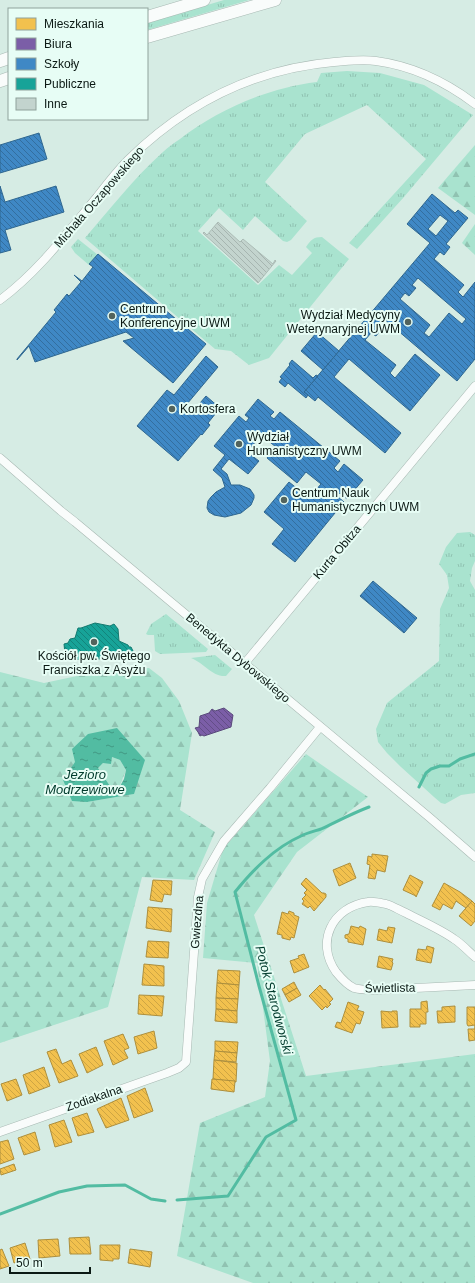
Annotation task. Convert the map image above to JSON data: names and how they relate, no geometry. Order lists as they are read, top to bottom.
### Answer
{
  "streets": {
    "street": [
      "Michała Oczapowskiego",
      "Kurta Obitza",
      "Benedykta Dybowskiego",
      "Gwiezdna",
      "Świetlista",
      "Zodiakalna"
    ]
  },
  "crossings": [
    ["Kurta Obitza", "Benedykta Dybowskiego"],
    ["Benedykta Dybowskiego", "Gwiezdna"],
    ["Gwiezdna", "Zodiakalna"]
  ],
  "water": ["Jezioro Modrzewiowe", "Potok Starodworski"],
  "places": [
    "Centrum Konferencyjne UWM",
    "Wydział Medycyny Weterynaryjnej UWM",
    "Kortosfera",
    "Wydział Humanistyczny UWM",
    "Centrum Nauk Humanistycznych UWM",
    "Kościół pw. Świętego Franciszka z Asyżu"
  ],
  "legend": [
    "Mieszkania",
    "Biura",
    "Szkoły",
    "Publiczne",
    "Inne"
  ],
  "scale_bar": "50 m"
}
